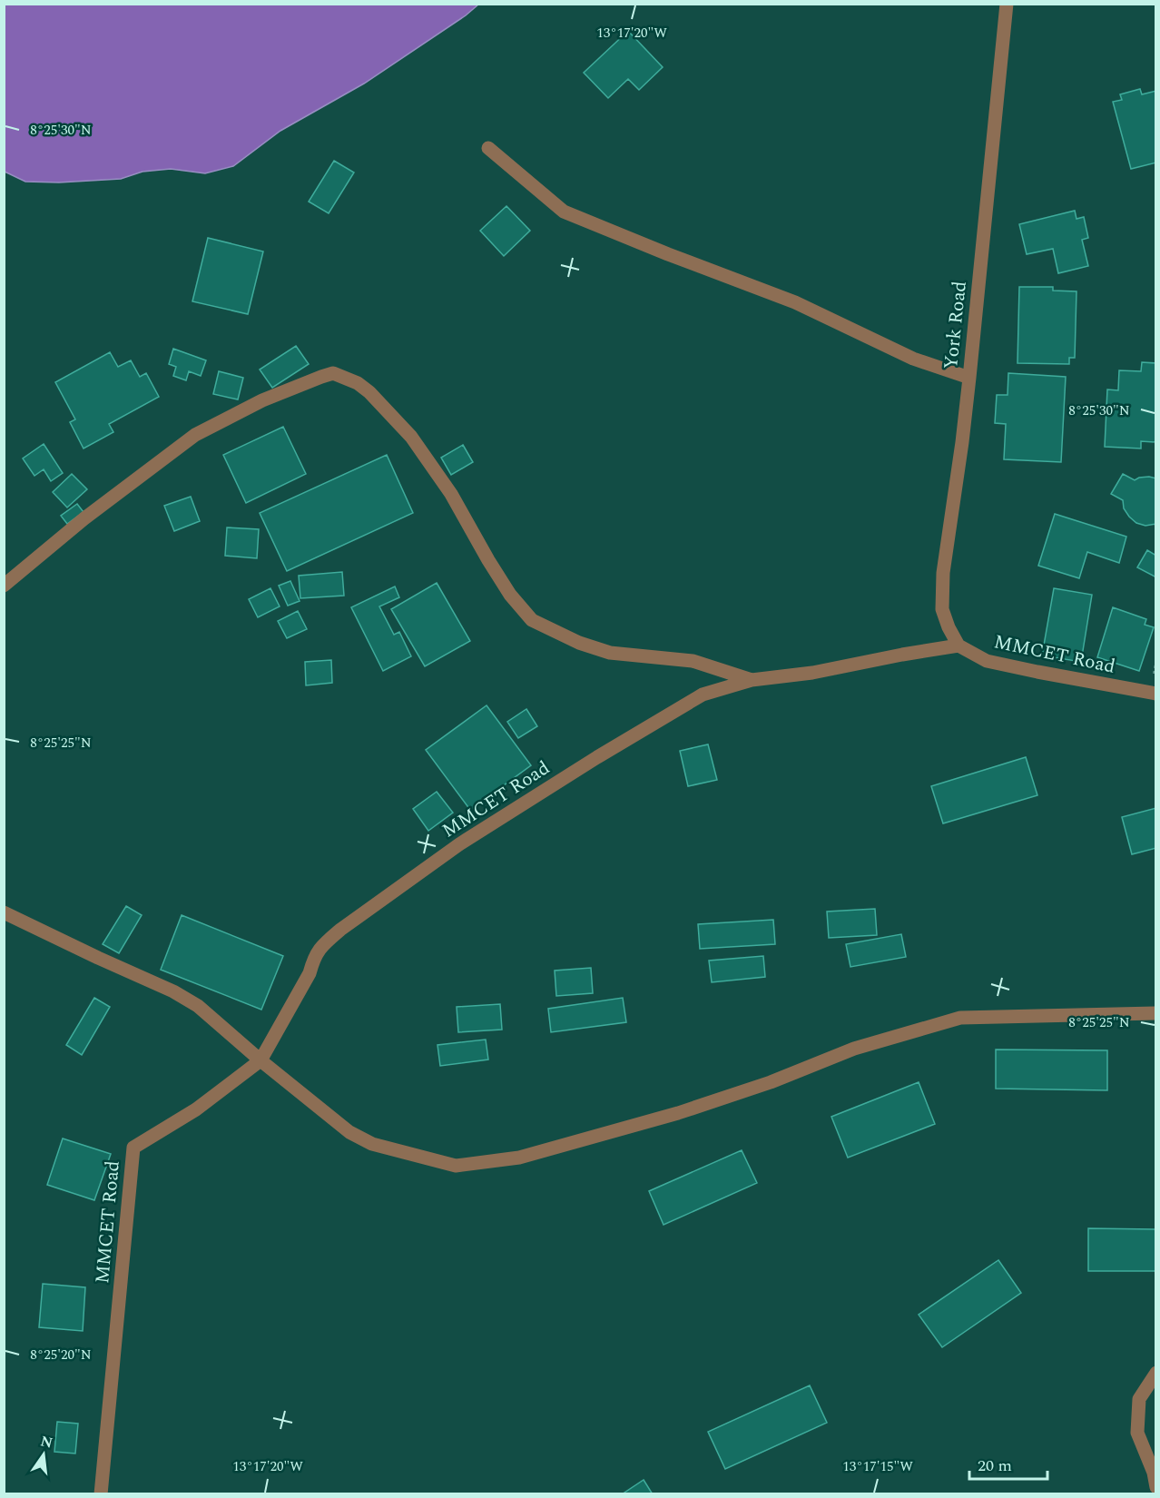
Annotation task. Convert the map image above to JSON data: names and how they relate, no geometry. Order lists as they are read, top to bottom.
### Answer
{
  "streets": {
    "street": ["York Road", "MMCET Road"]
  },
  "crossings": [
    ["York Road", "MMCET Road"]
  ],
  "scale_bar": "20 m",
  "north": "top",
  "coordinates": [
    "13°17'20\"W",
    "8°25'30\"N",
    "8°25'25\"N",
    "8°25'20\"N",
    "13°17'15\"W"
  ]
}
